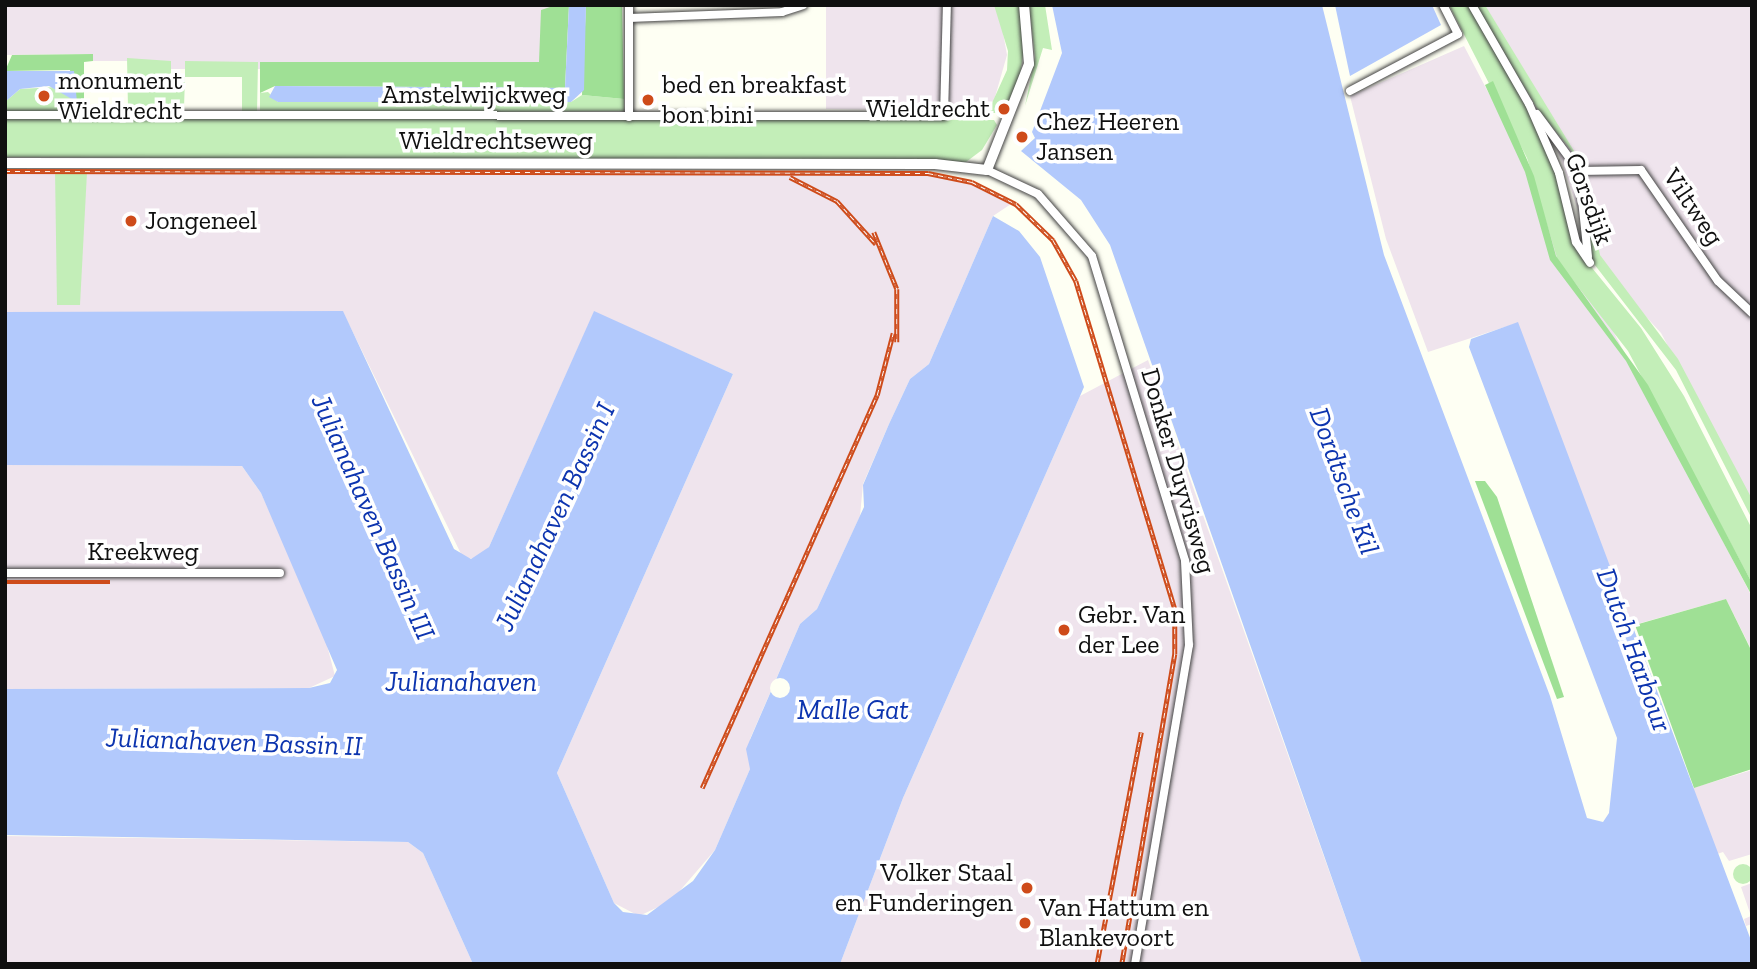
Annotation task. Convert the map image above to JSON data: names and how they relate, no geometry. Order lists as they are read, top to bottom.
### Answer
{
  "streets": {
    "street": [
      "Amstelwijckweg",
      "Wieldrechtseweg",
      "Gorsdijk",
      "Viltweg",
      "Donker Duyvisweg",
      "Kreekweg"
    ]
  },
  "crossings": [
    ["Wieldrechtseweg", "Donker Duyvisweg"],
    ["Gorsdijk", "Viltweg"]
  ],
  "water": [
    "Dordtsche Kil",
    "Julianahaven Bassin III",
    "Julianahaven Bassin I",
    "Dutch Harbour",
    "Julianahaven",
    "Malle Gat",
    "Julianahaven Bassin II"
  ],
  "places": [
    "monument Wieldrecht",
    "bed en breakfast bon bini",
    "Wieldrecht",
    "Chez Heeren Jansen",
    "Jongeneel",
    "Gebr. Van der Lee",
    "Volker Staal en Funderingen",
    "Van Hattum en Blankevoort"
  ]
}
